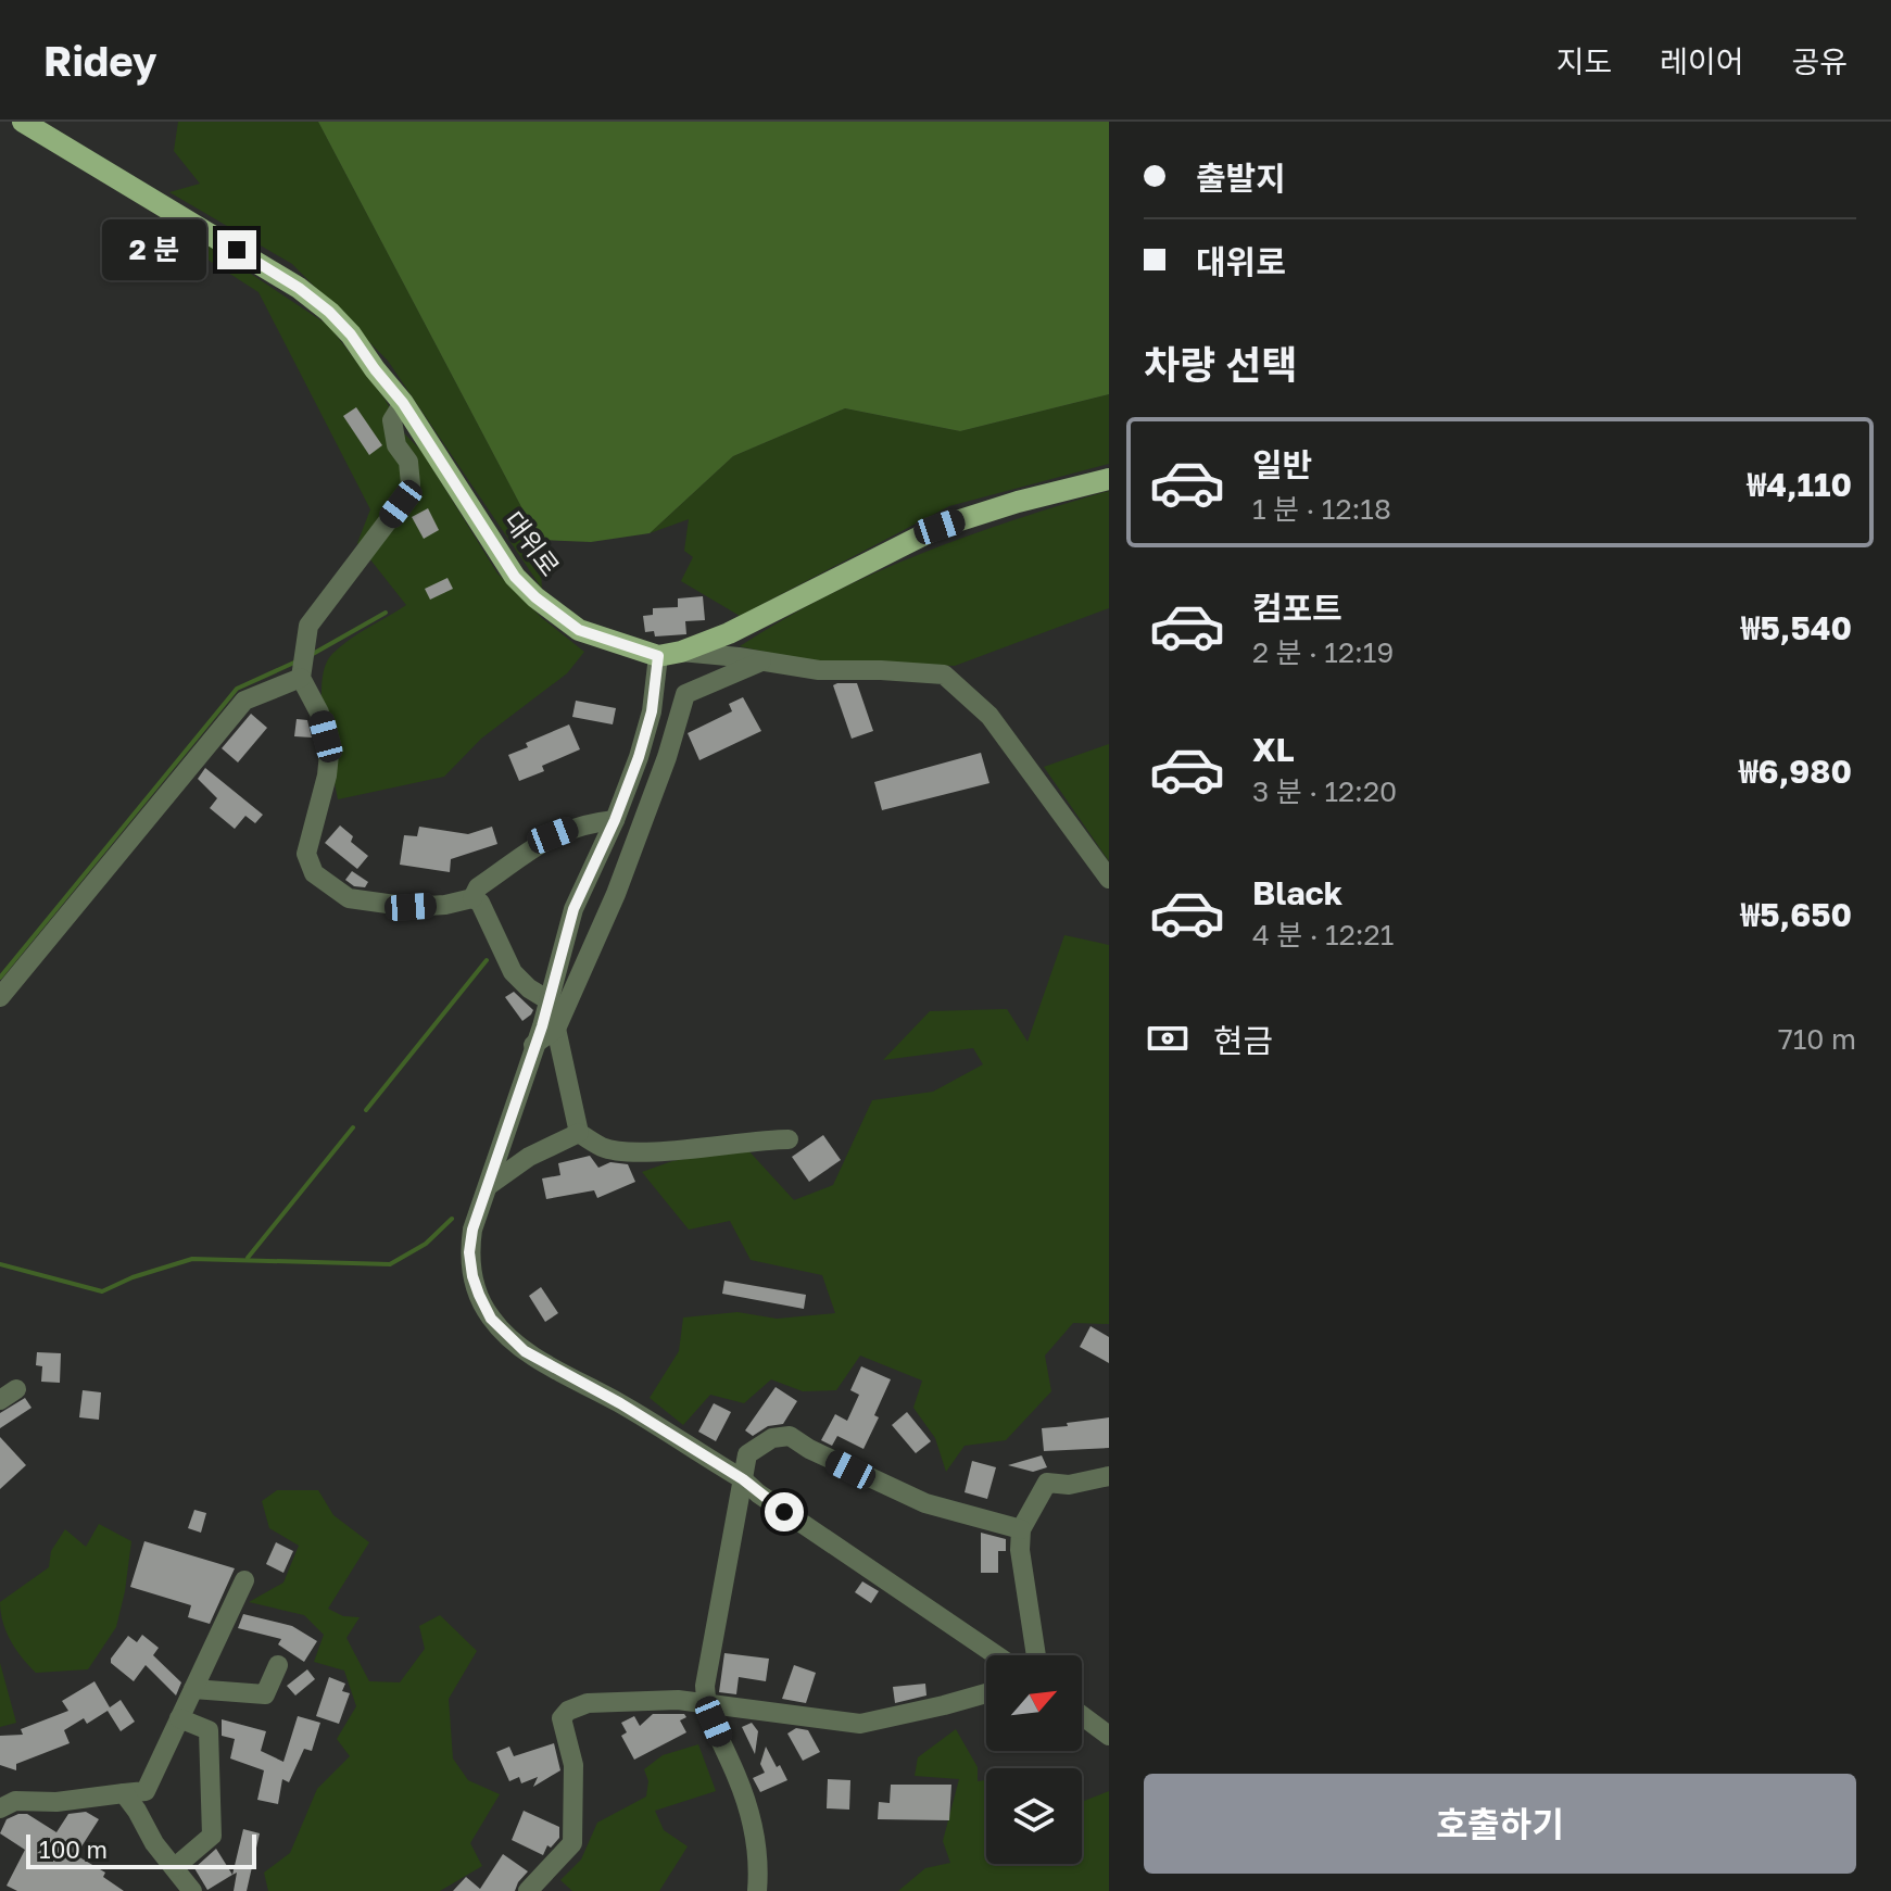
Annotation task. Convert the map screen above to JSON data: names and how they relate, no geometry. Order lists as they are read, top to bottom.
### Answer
{
  "streets": {
    "main road": ["대위로"]
  },
  "scale_bar": "100 m",
  "north": "top right",
  "page": {
    "header": "Ridey",
    "nav": ["지도", "레이어", "공유"],
    "banner": ["출발지", "대위로"],
    "bubble": "2 분",
    "heading": "차량 선택",
    "list": [
      {
        "name": "일반",
        "note": "1 분 · 12:18",
        "value": "₩4,110"
      },
      {
        "name": "컴포트",
        "note": "2 분 · 12:19",
        "value": "₩5,540"
      },
      {
        "name": "XL",
        "note": "3 분 · 12:20",
        "value": "₩6,980"
      },
      {
        "name": "Black",
        "note": "4 분 · 12:21",
        "value": "₩5,650"
      }
    ],
    "pay": ["현금", "710 m"],
    "buttons": "호출하기",
    "scale": "100 m"
  }
}
